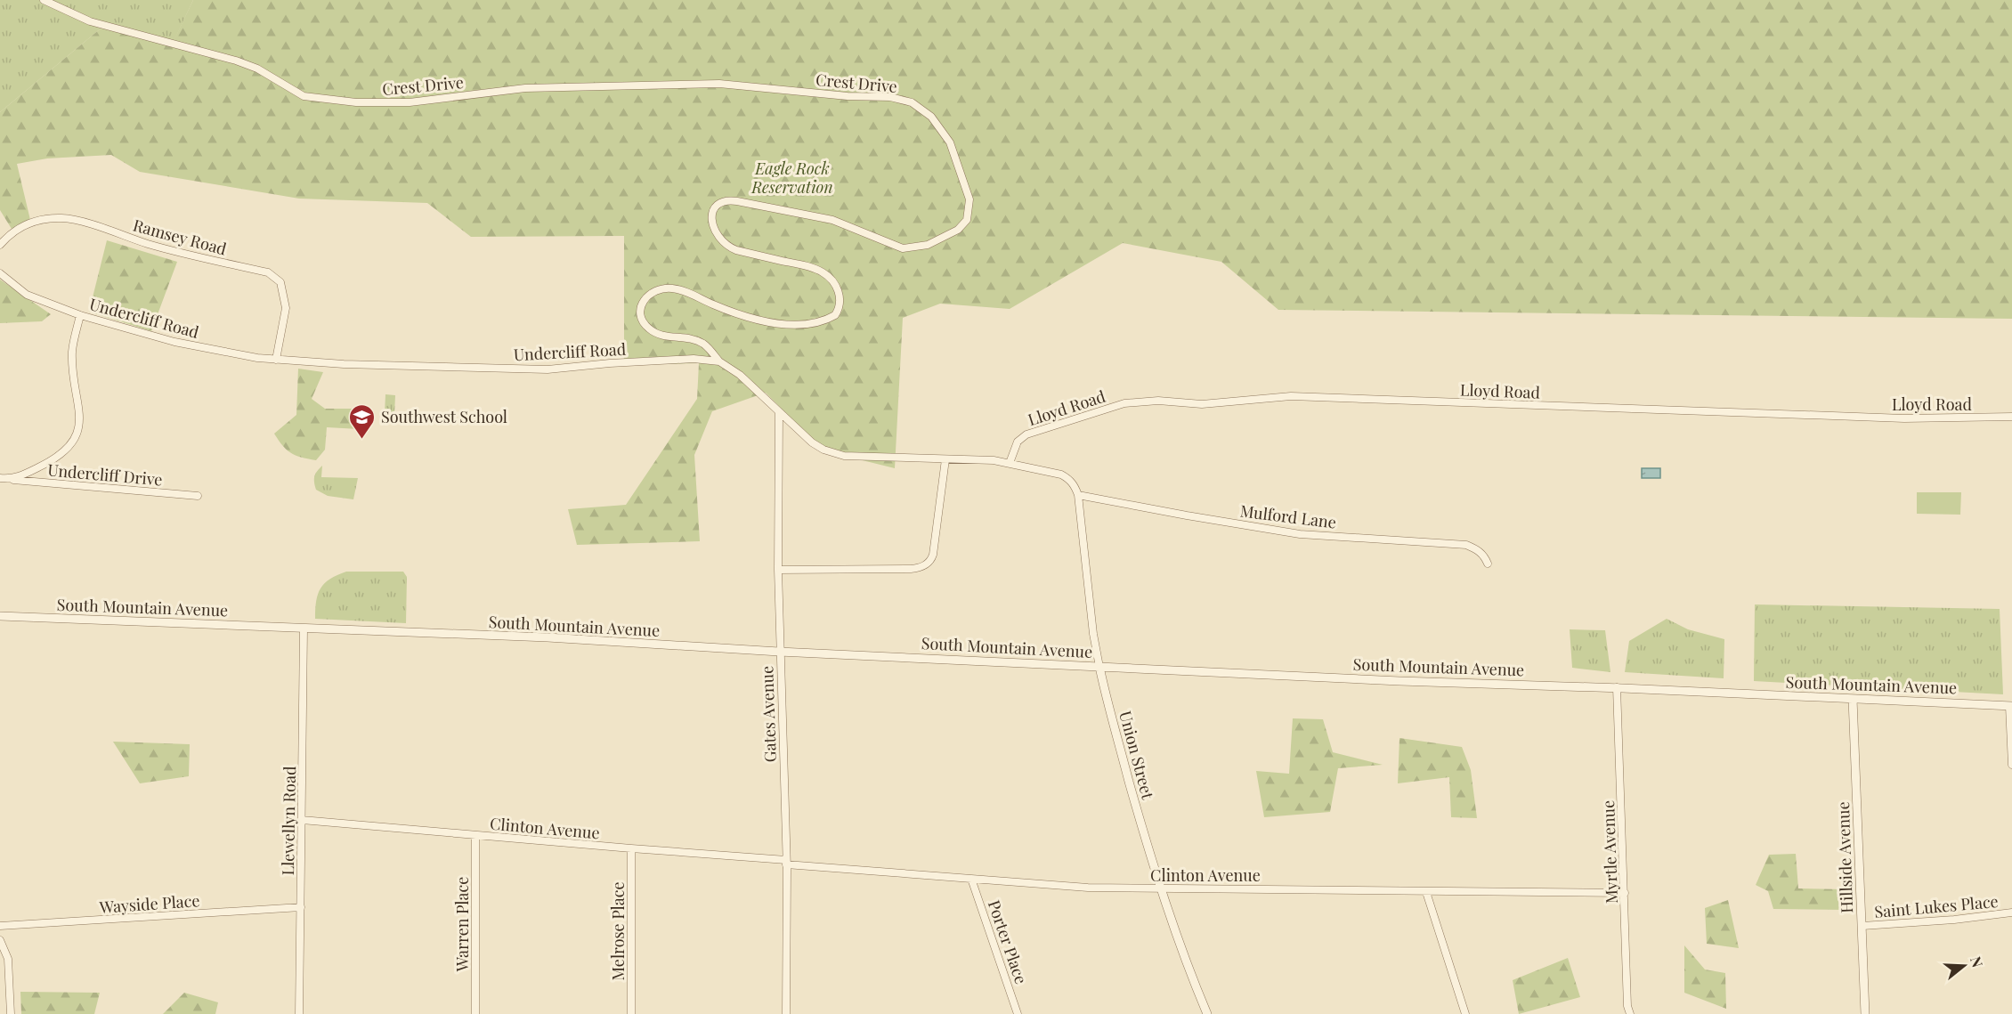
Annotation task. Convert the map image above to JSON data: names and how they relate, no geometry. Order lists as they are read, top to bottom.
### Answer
{
  "streets": {
    "street": [
      "Crest Drive",
      "Ramsey Road",
      "Undercliff Road",
      "Lloyd Road",
      "Undercliff Drive",
      "Mulford Lane",
      "South Mountain Avenue",
      "Gates Avenue",
      "Union Street",
      "Llewellyn Road",
      "Clinton Avenue",
      "Myrtle Avenue",
      "Hillside Avenue",
      "Wayside Place",
      "Saint Lukes Place",
      "Warren Place",
      "Melrose Place",
      "Porter Place"
    ]
  },
  "crossings": [
    ["Crest Drive", "Undercliff Road"],
    ["Ramsey Road", "Undercliff Road"],
    ["Mulford Lane", "Union Street"],
    ["South Mountain Avenue", "Gates Avenue"],
    ["South Mountain Avenue", "Union Street"],
    ["South Mountain Avenue", "Llewellyn Road"],
    ["South Mountain Avenue", "Myrtle Avenue"],
    ["South Mountain Avenue", "Hillside Avenue"],
    ["Gates Avenue", "Clinton Avenue"],
    ["Union Street", "Clinton Avenue"],
    ["Llewellyn Road", "Clinton Avenue"],
    ["Llewellyn Road", "Wayside Place"],
    ["Clinton Avenue", "Myrtle Avenue"],
    ["Clinton Avenue", "Warren Place"],
    ["Clinton Avenue", "Melrose Place"],
    ["Clinton Avenue", "Porter Place"],
    ["Hillside Avenue", "Saint Lukes Place"]
  ],
  "parks": ["Eagle Rock Reservation"],
  "places": {
    "school or university": ["Southwest School"]
  },
  "north": "right"
}
